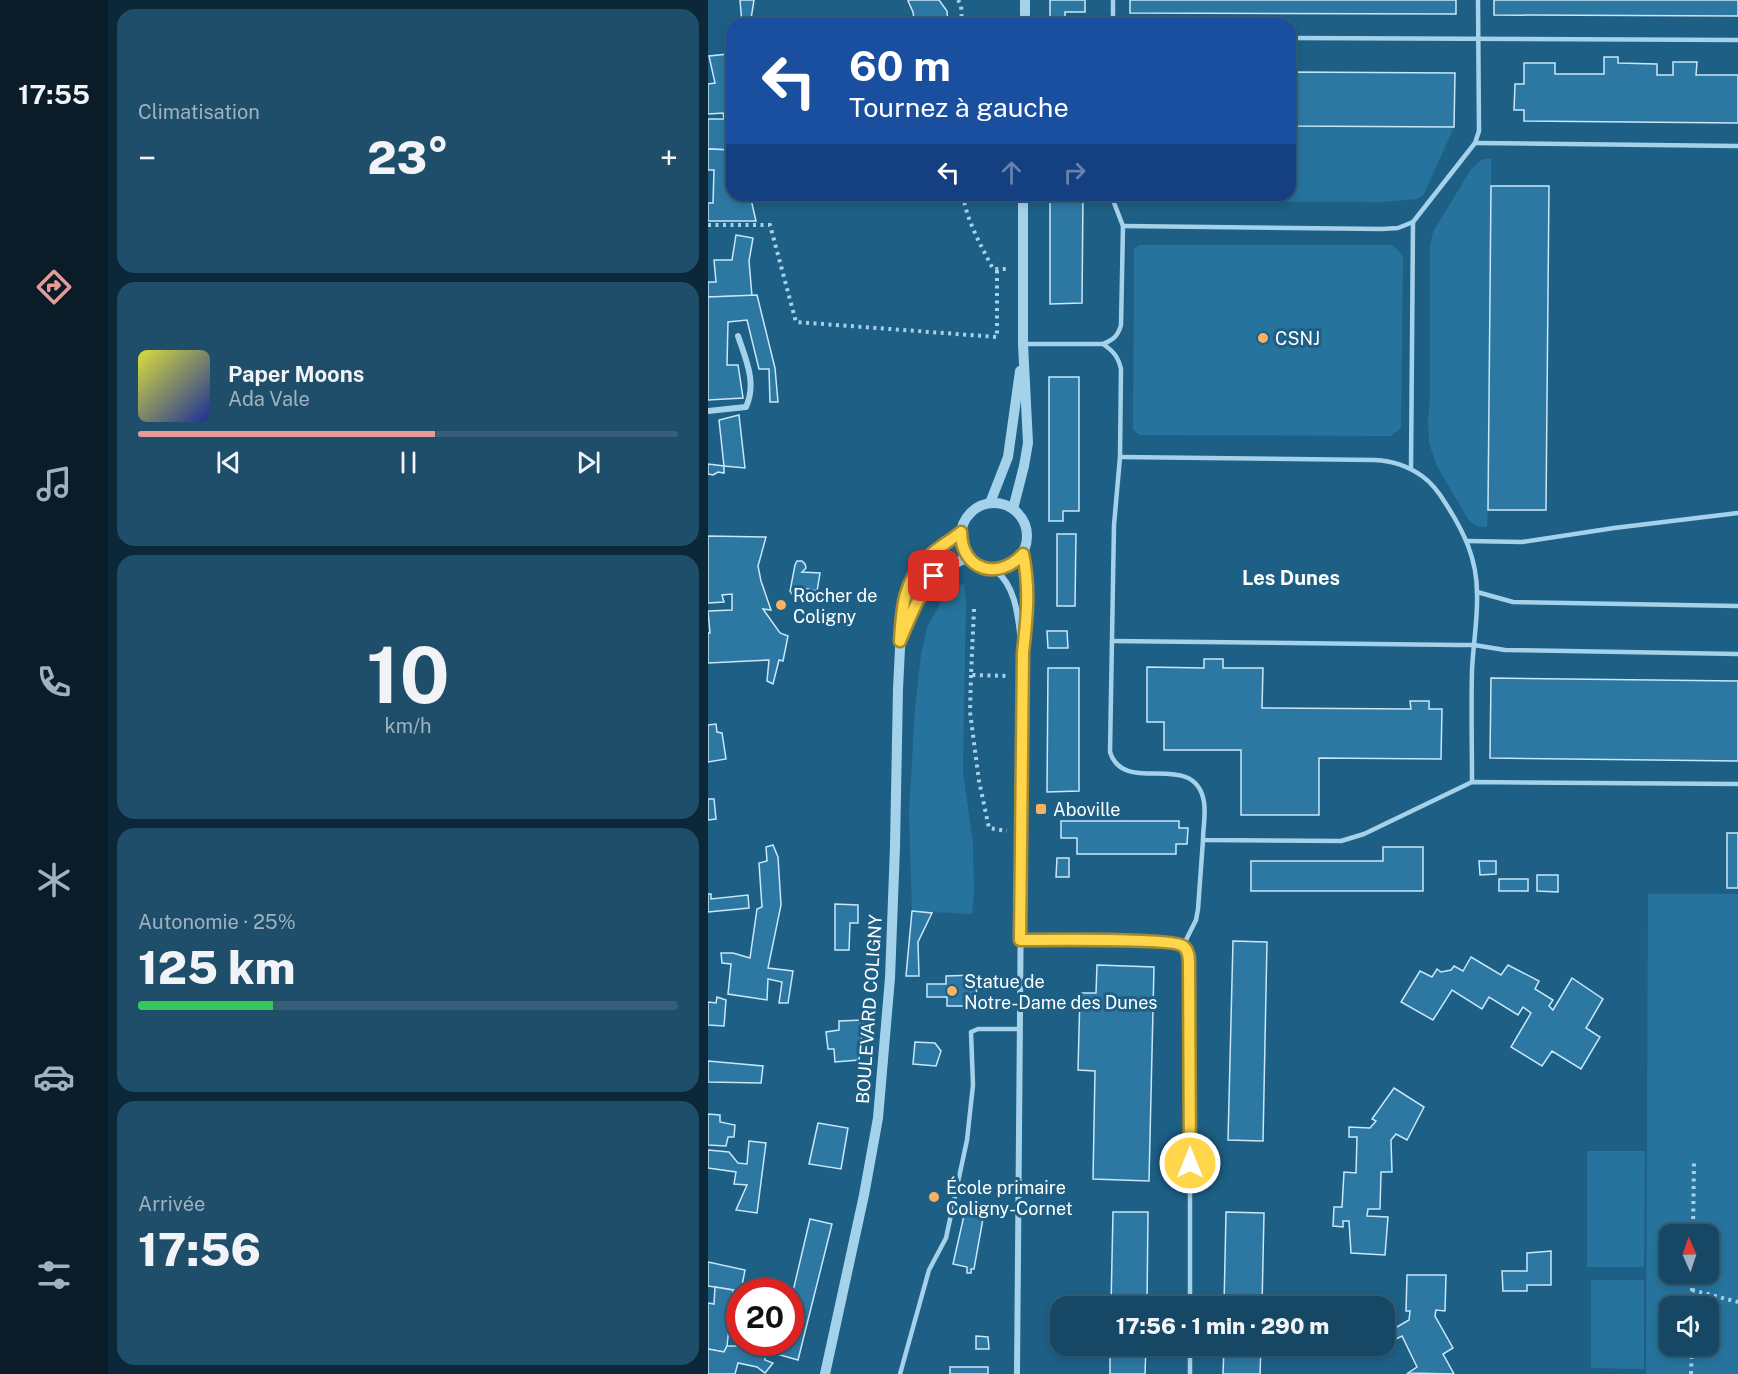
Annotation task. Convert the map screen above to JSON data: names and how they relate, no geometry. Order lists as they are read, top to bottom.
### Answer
{
  "streets": {
    "street": ["BOULEVARD COLIGNY"]
  },
  "districts": ["Les Dunes"],
  "places": {
    "other": [
      "CSNJ",
      "Rocher de Coligny",
      "Statue de Notre-Dame des Dunes",
      "École primaire Coligny-Cornet"
    ],
    "transit": ["Aboville"]
  },
  "north": "top",
  "page": {
    "tabs": "17:55",
    "tile": [
      "Climatisation",
      ["10", "km/h"],
      ["Autonomie · 25%", "125 km"],
      ["Arrivée", "17:56"]
    ],
    "turn": ["60 m", "Tournez à gauche"],
    "heat": ["−", "23°", "+"],
    "song": ["Paper Moons", "Ada Vale"],
    "limit": "20",
    "trip": "17:56 · 1 min · 290 m"
  }
}
